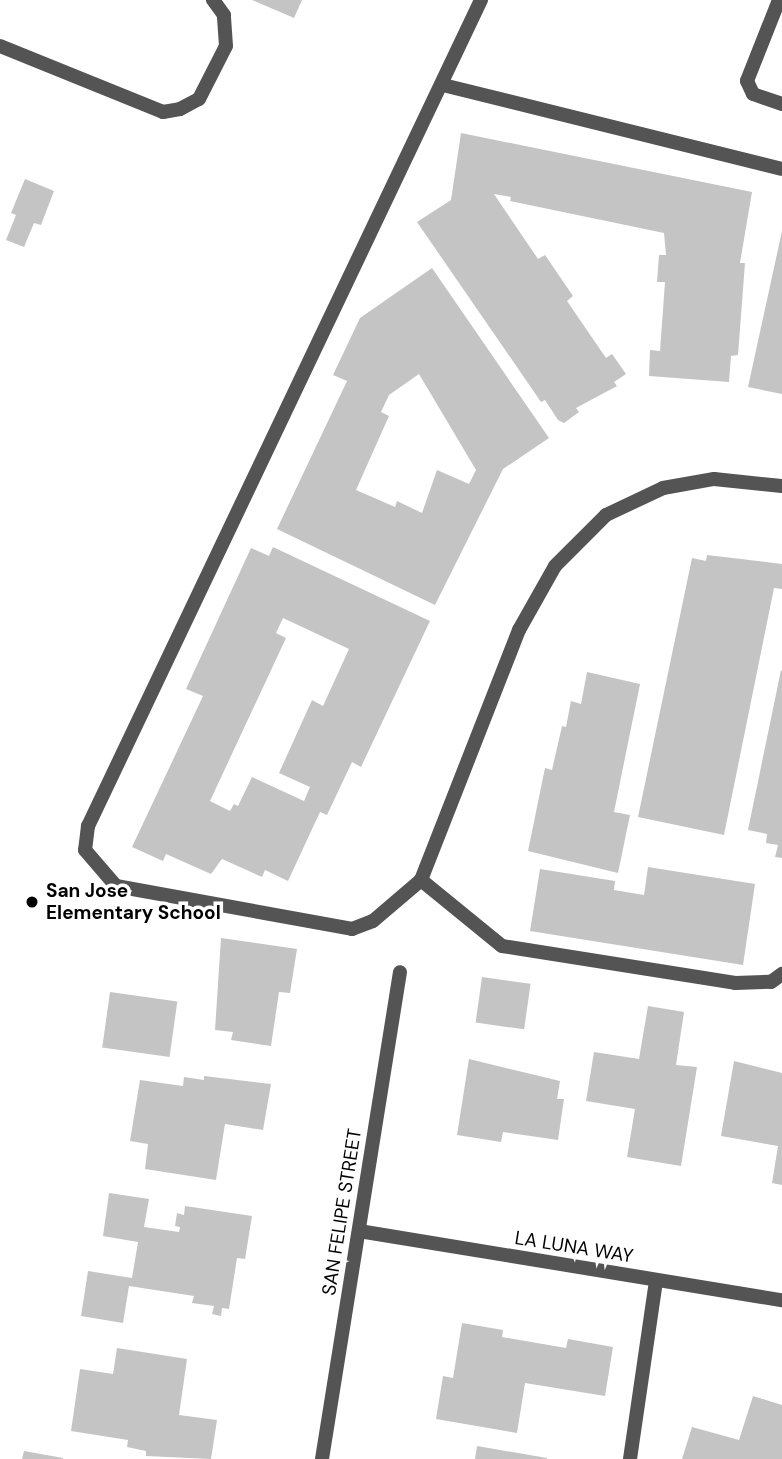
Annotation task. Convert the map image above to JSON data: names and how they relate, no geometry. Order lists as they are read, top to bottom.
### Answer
{
  "streets": {
    "street": ["SAN FELIPE STREET", "LA LUNA WAY"]
  },
  "crossings": [
    ["SAN FELIPE STREET", "LA LUNA WAY"]
  ],
  "places": ["San Jose Elementary School"]
}
